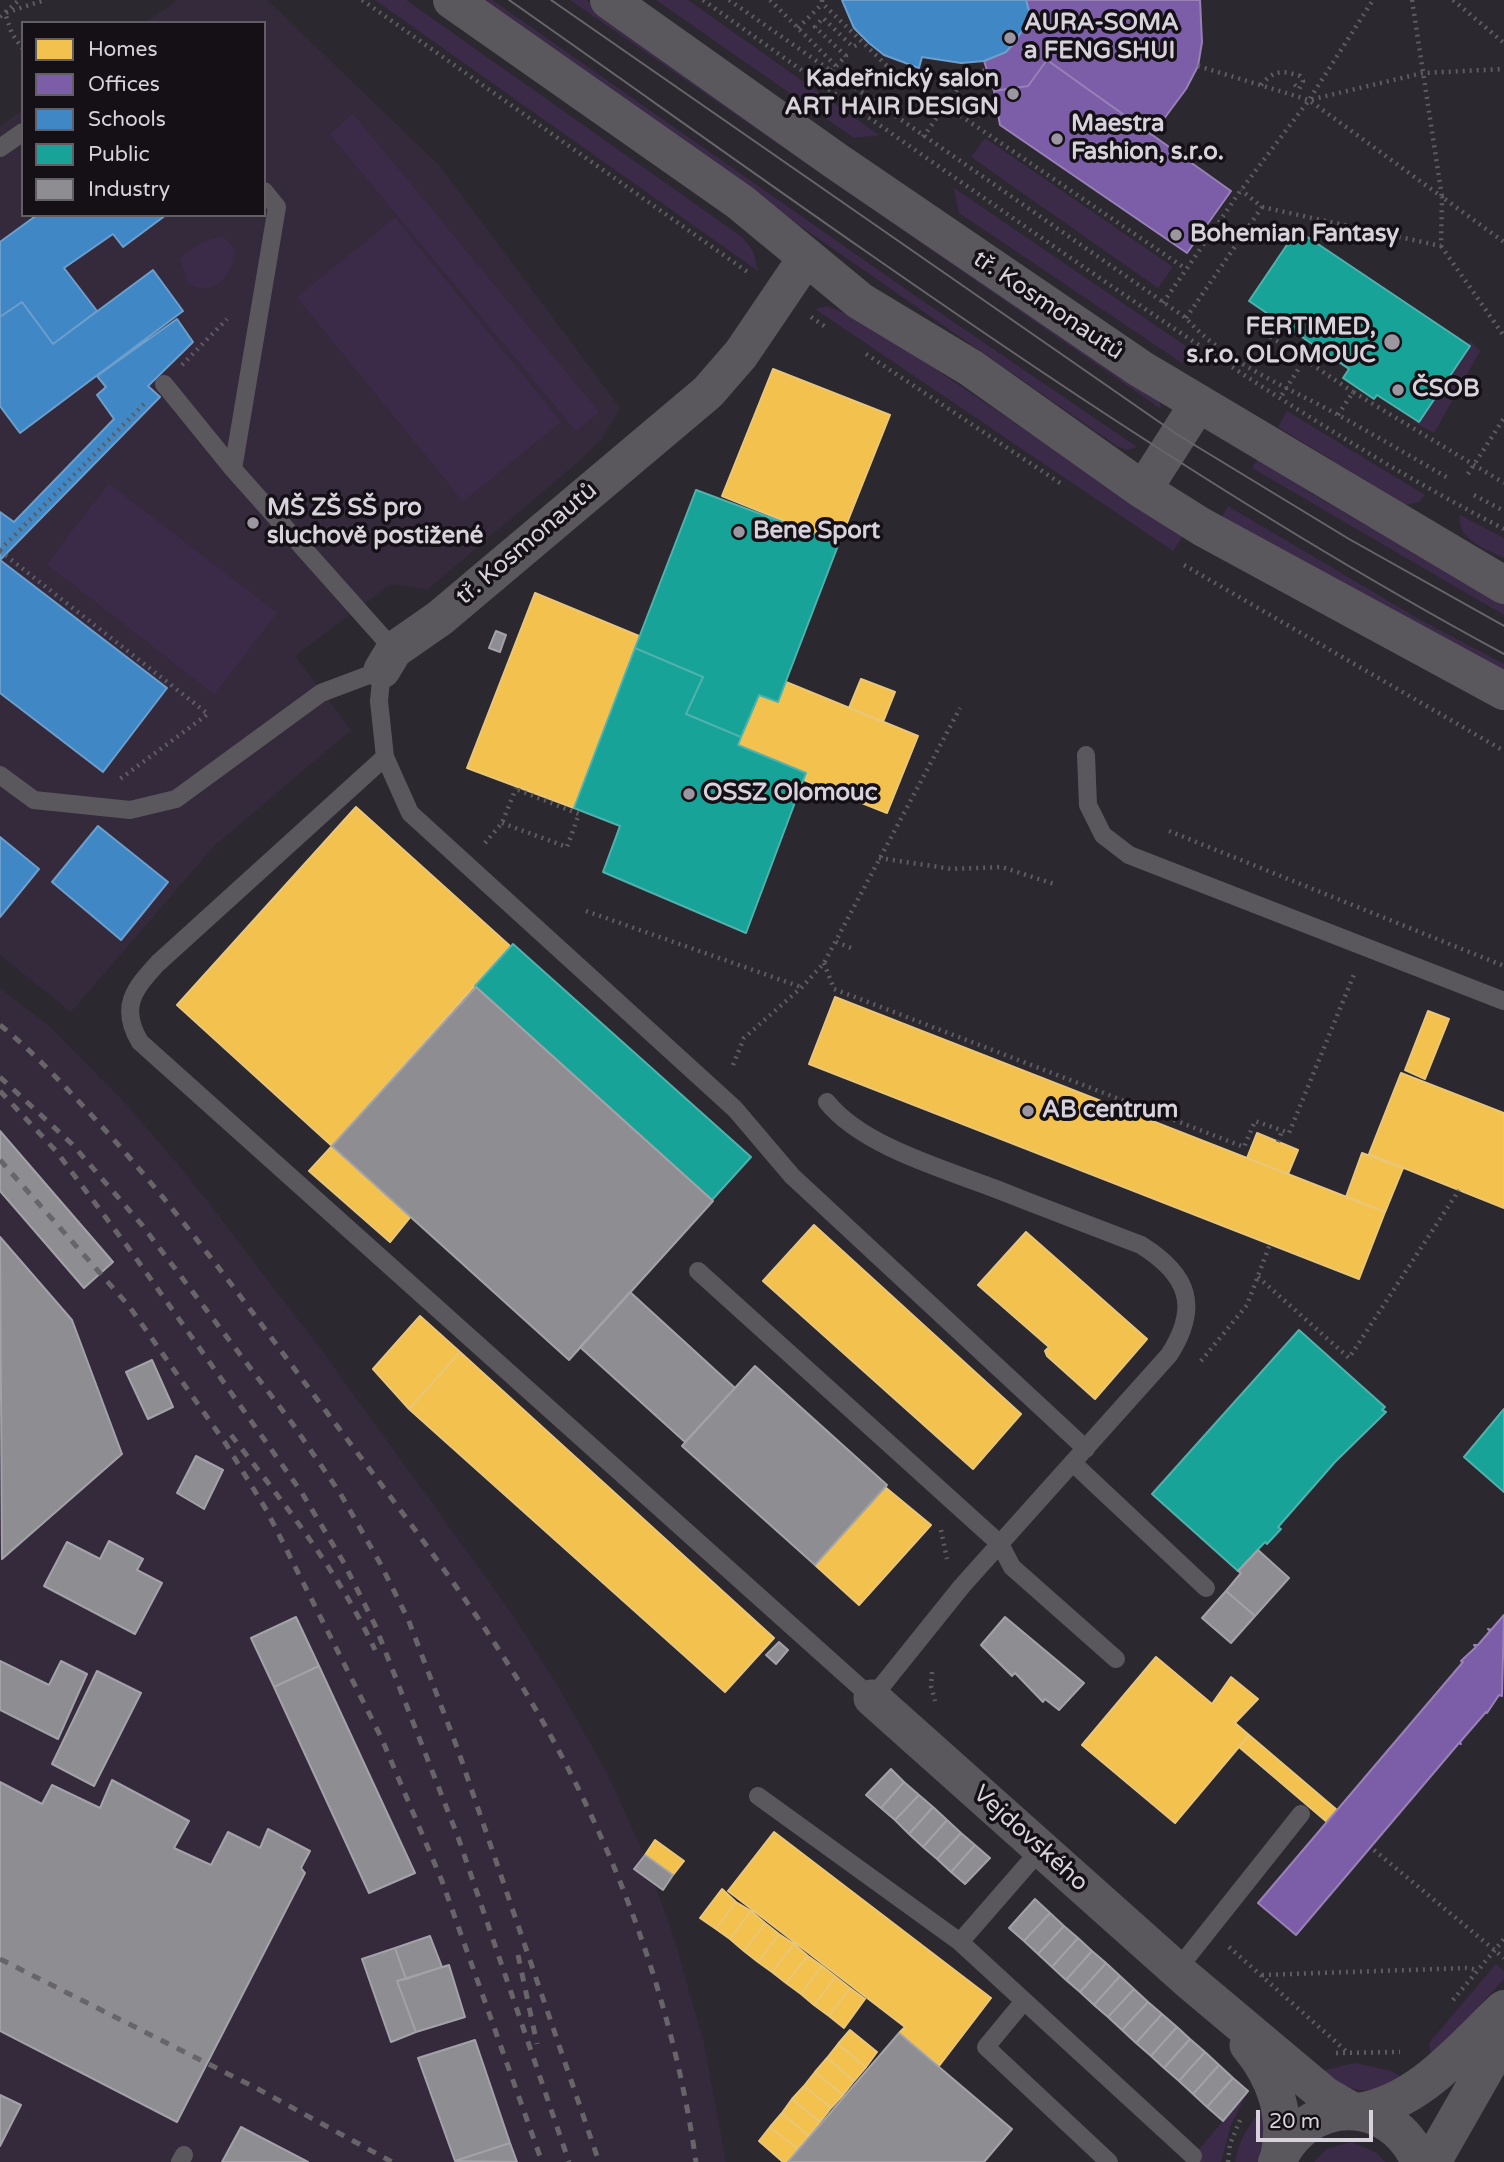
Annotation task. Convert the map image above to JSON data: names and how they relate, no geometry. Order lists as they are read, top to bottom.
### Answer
{
  "streets": {
    "street": ["tř. Kosmonautů", "Vejdovského"]
  },
  "places": [
    "AURA-SOMA a FENG SHUI",
    "Kadeřnický salon ART HAIR DESIGN",
    "Maestra Fashion, s.r.o.",
    "Bohemian Fantasy",
    "FERTIMED, s.r.o. OLOMOUC",
    "ČSOB",
    "MŠ ZŠ SŠ pro sluchově postižené",
    "Bene Sport",
    "OSSZ Olomouc",
    "AB centrum"
  ],
  "legend": [
    "Homes",
    "Offices",
    "Schools",
    "Public",
    "Industry"
  ],
  "scale_bar": "20 m"
}
